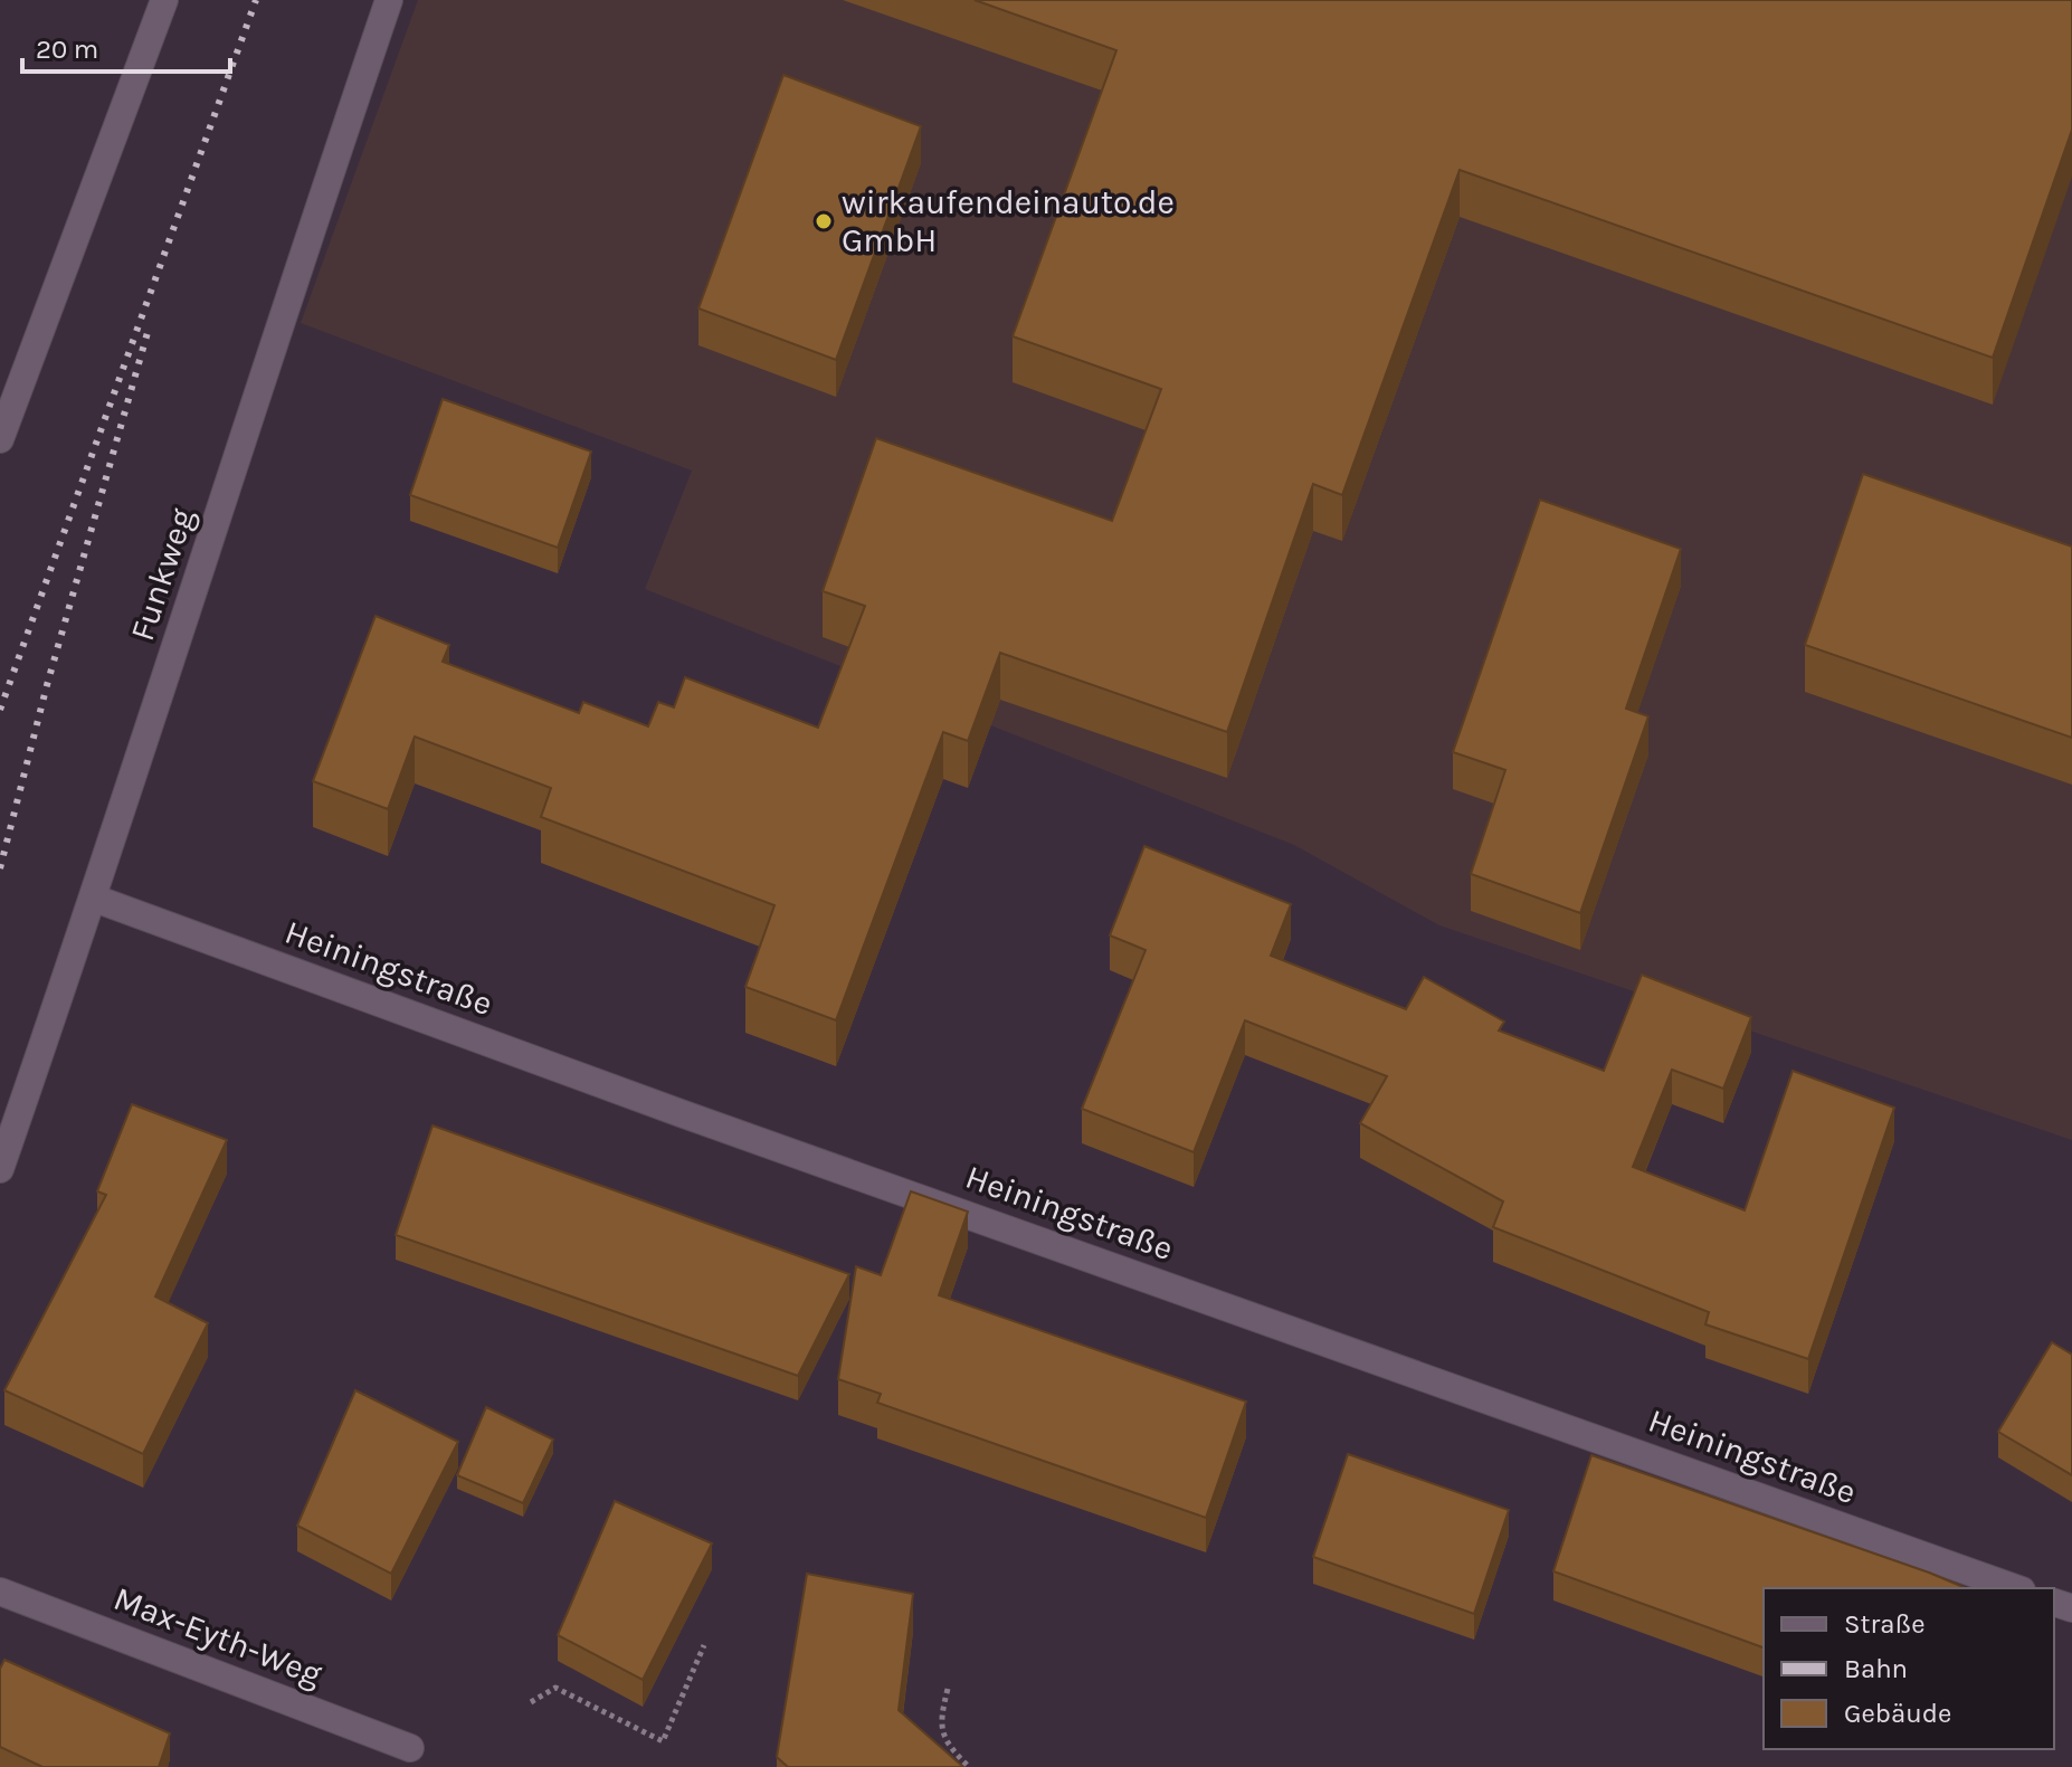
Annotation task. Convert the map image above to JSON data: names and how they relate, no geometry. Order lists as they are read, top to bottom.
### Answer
{
  "streets": {
    "street": ["Funkweg", "Heiningstraße", "Max-Eyth-Weg"]
  },
  "crossings": [
    ["Funkweg", "Heiningstraße"]
  ],
  "places": ["wirkaufendeinauto.de GmbH"],
  "legend": ["Straße", "Bahn", "Gebäude"],
  "scale_bar": "20 m"
}
